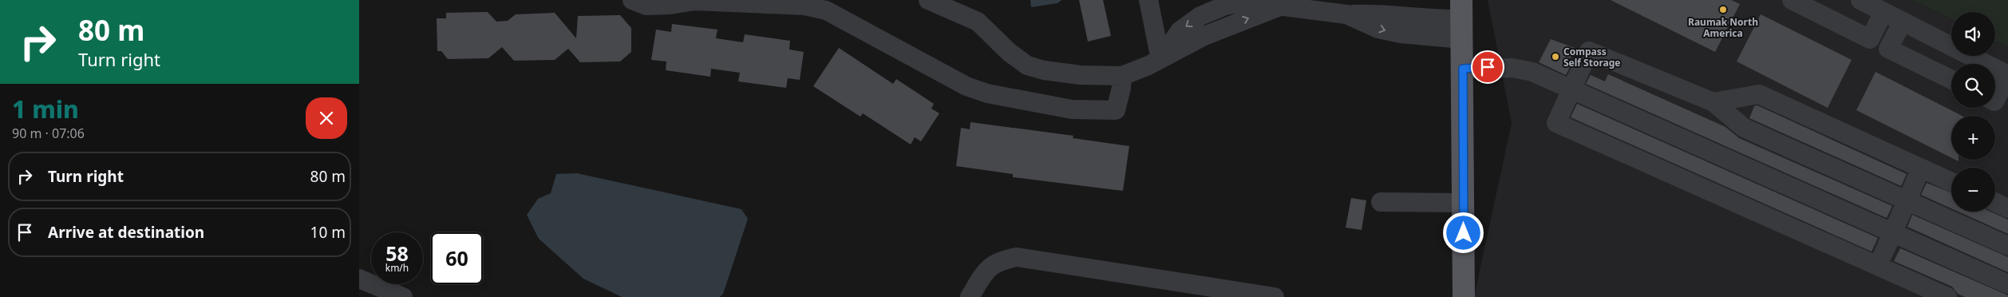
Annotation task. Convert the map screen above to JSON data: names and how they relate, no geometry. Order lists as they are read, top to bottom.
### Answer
{
  "places": ["Raumak North America", "Compass Self Storage"],
  "page": {
    "turn": ["80 m", "Turn right"],
    "map_buttons": ["+", "−"],
    "heading": ["1 min", "90 m · 07:06"],
    "list": [
      {
        "name": "Turn right",
        "value": "80 m"
      },
      {
        "name": "Arrive at destination",
        "value": "10 m"
      }
    ],
    "speed": "58 km/h",
    "limit": "60"
  }
}
